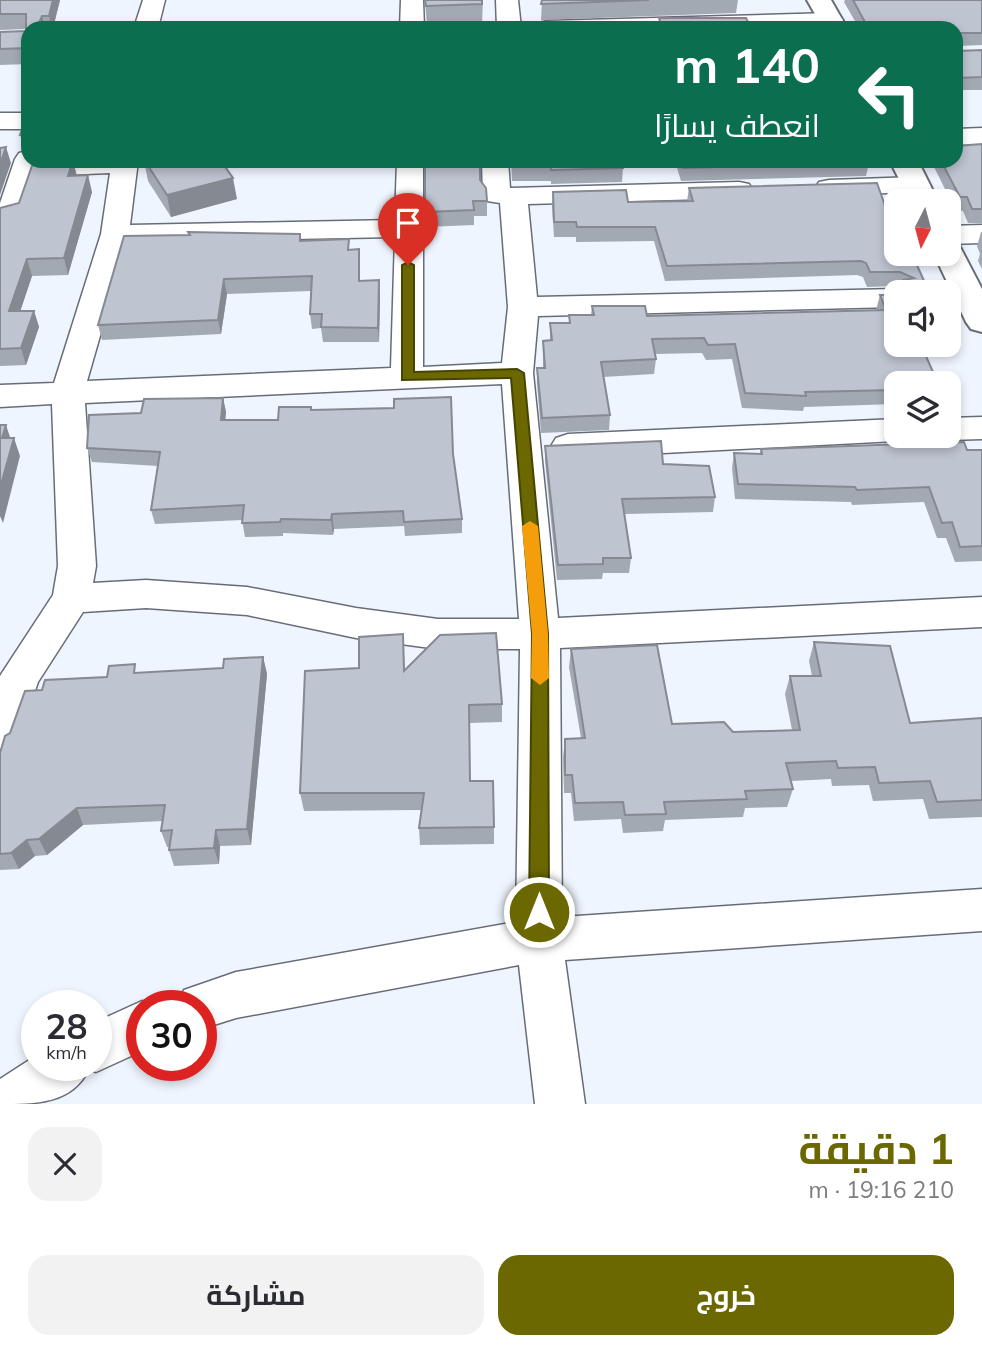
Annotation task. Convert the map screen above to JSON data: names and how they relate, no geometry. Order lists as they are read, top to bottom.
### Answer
{
  "north": "bottom",
  "page": {
    "turn": ["140 m", "انعطف يسارًا"],
    "speed": "28 km/h",
    "limit": "30",
    "heading": ["1 دقيقة", "210 m · 19:16"],
    "buttons": ["خروج", "مشاركة"]
  }
}
